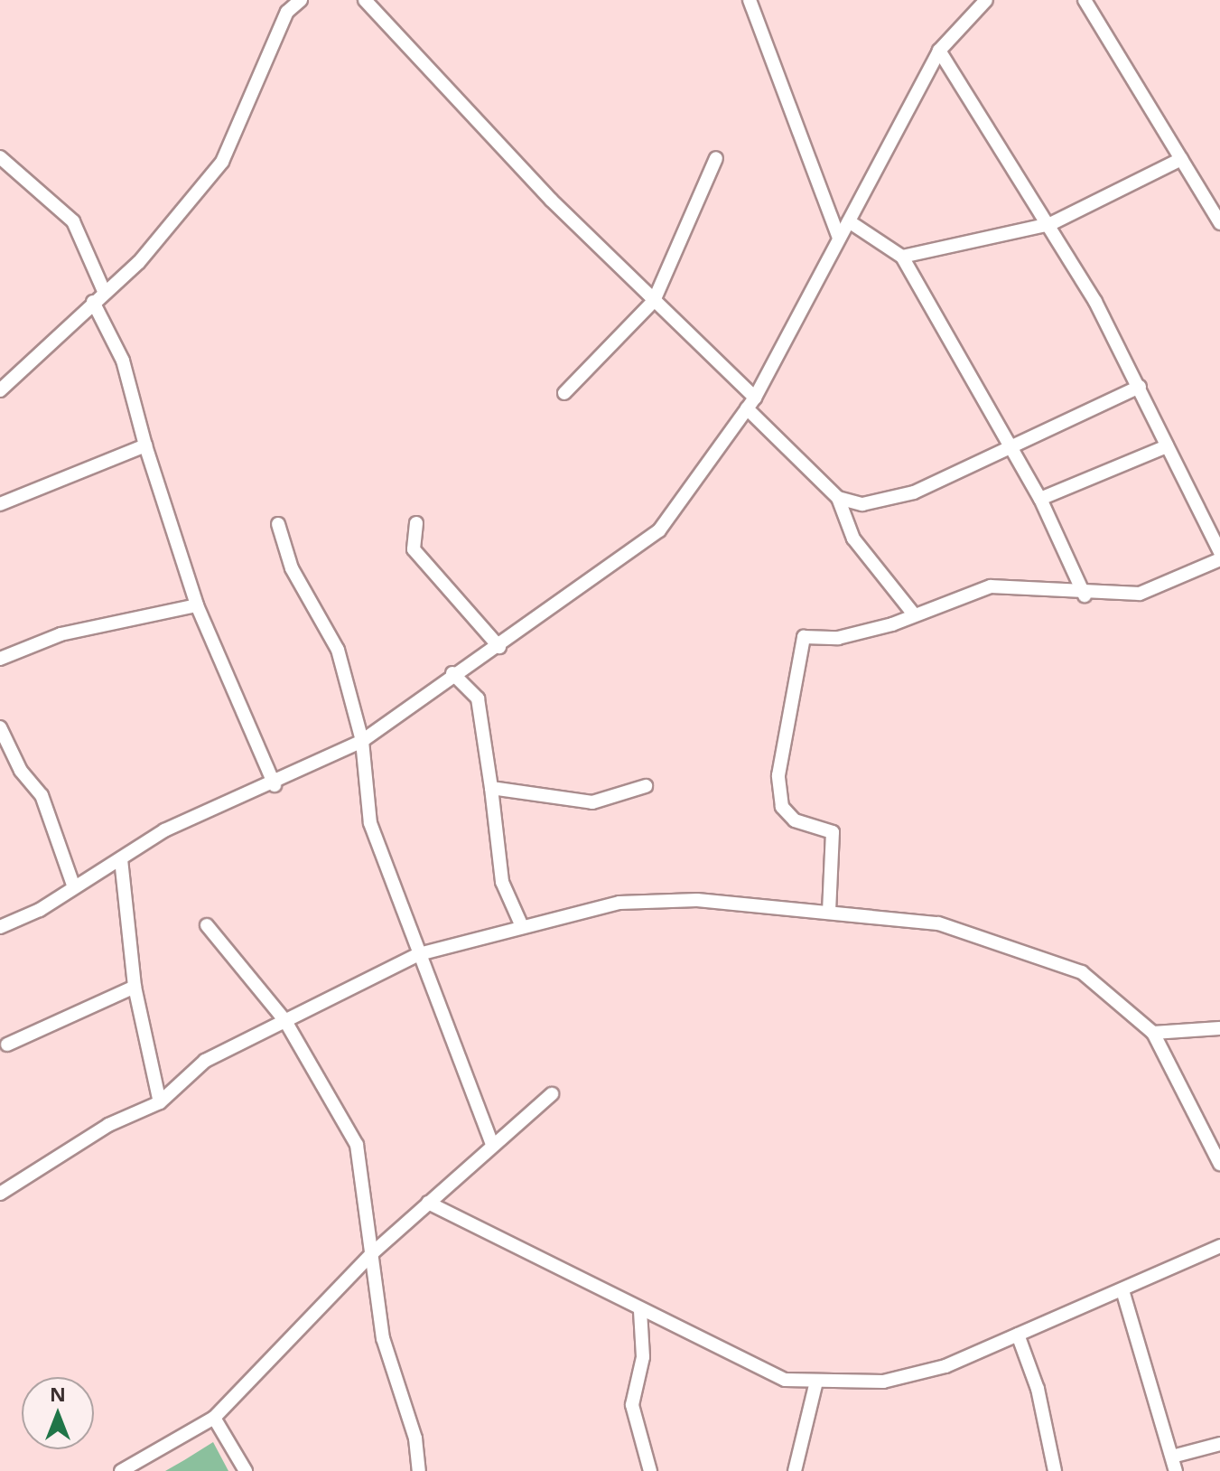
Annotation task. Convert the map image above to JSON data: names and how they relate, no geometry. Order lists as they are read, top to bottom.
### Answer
{
  "north": "top"
}
